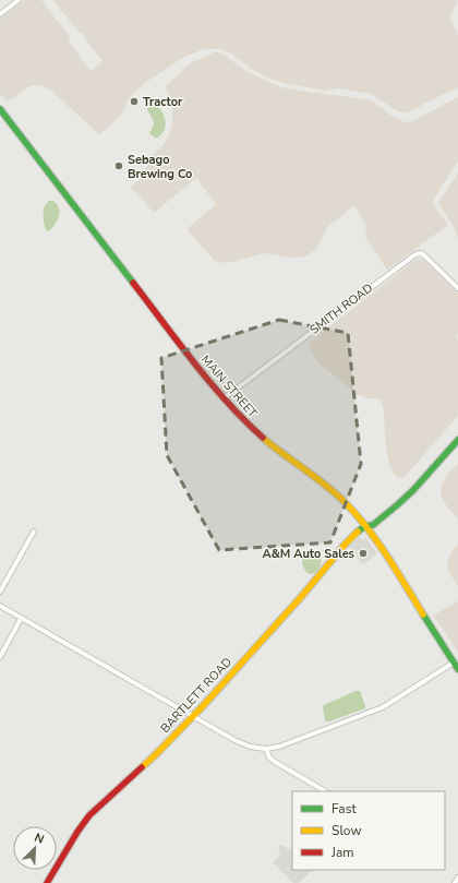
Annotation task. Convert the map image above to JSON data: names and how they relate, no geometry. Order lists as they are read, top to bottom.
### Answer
{
  "streets": {
    "main road": ["MAIN STREET", "BARTLETT ROAD"],
    "street": ["SMITH ROAD"]
  },
  "crossings": [
    ["SMITH ROAD", "MAIN STREET"],
    ["MAIN STREET", "BARTLETT ROAD"]
  ],
  "places": ["Tractor", "Sebago Brewing Co", "A&M Auto Sales"],
  "legend": ["Fast", "Slow", "Jam"],
  "north": "top right"
}
